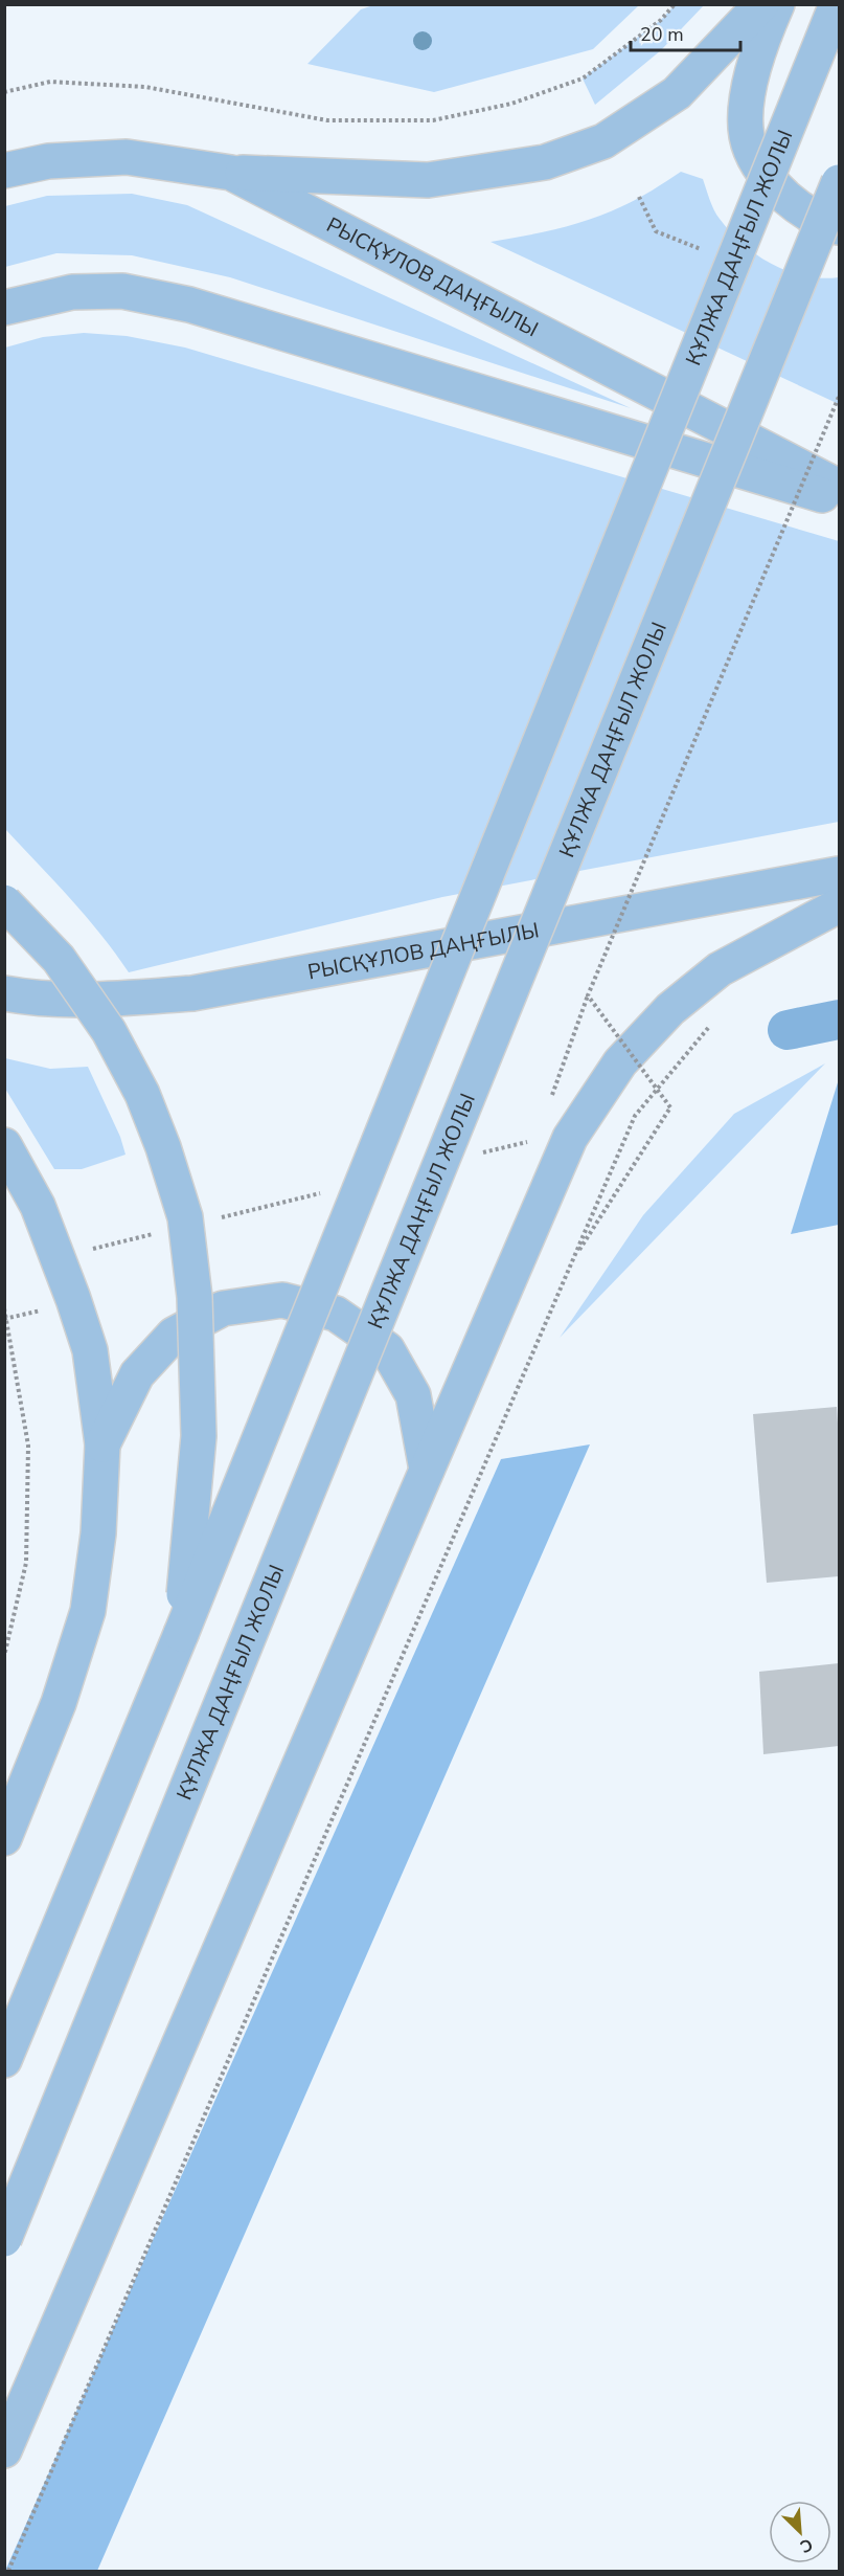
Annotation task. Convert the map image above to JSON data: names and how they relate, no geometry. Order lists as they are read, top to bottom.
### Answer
{
  "streets": {
    "main road": ["ҚҰЛЖА ДАҢҒЫЛ ЖОЛЫ", "РЫСҚҰЛОВ ДАҢҒЫЛЫ"]
  },
  "scale_bar": "20 m",
  "north": "bottom right"
}
